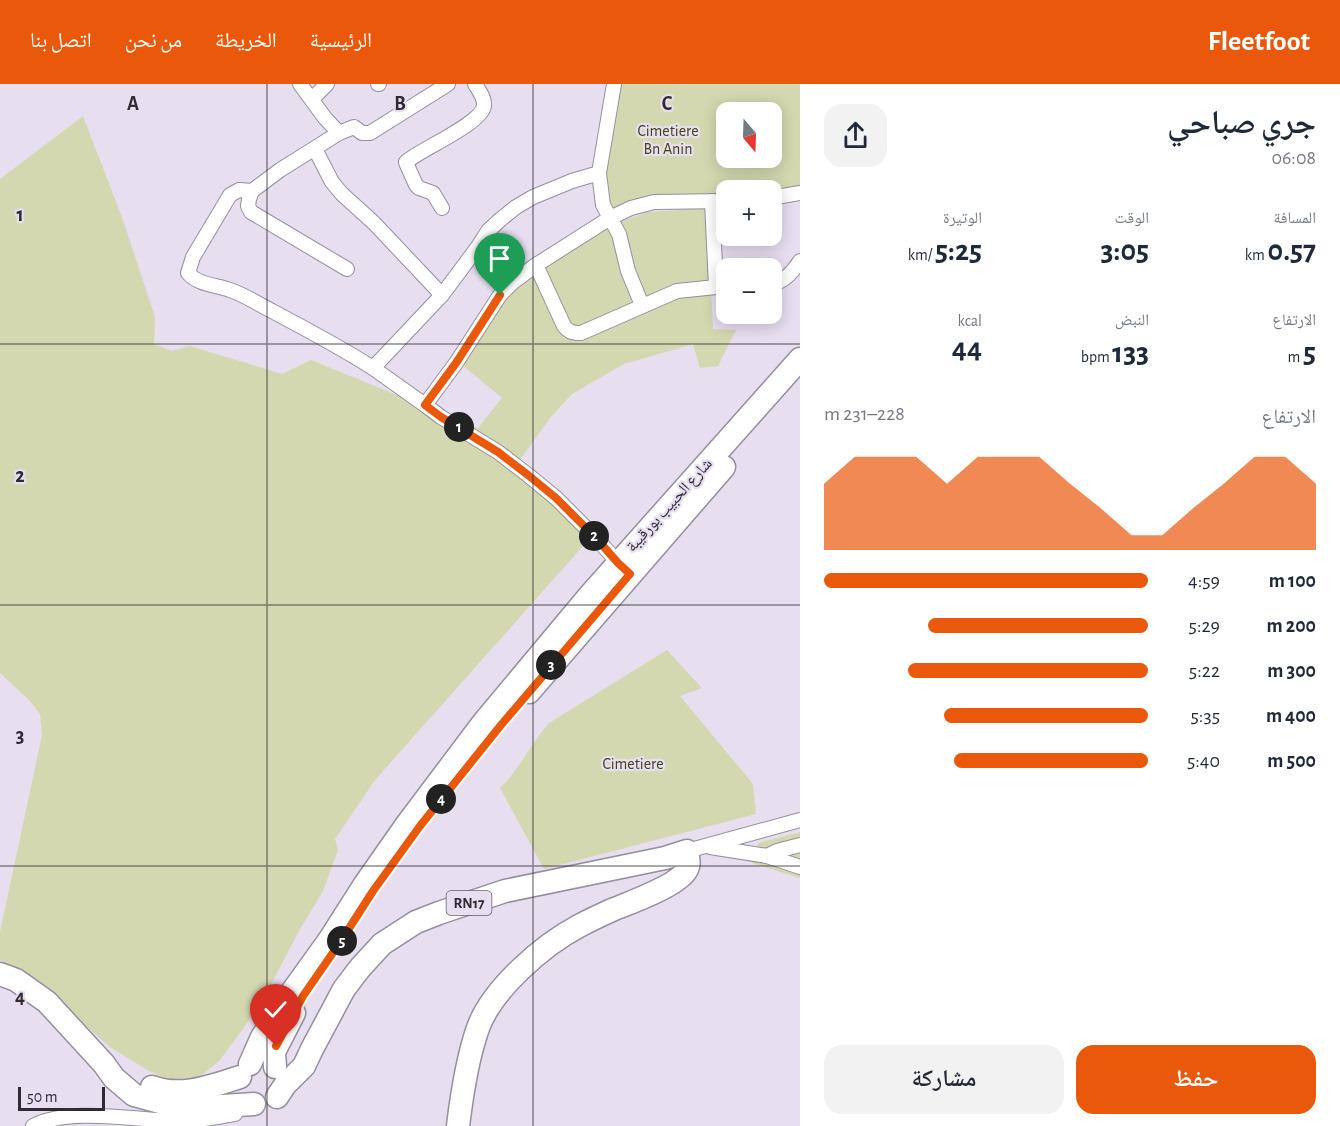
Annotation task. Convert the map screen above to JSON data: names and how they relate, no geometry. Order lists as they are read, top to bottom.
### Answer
{
  "streets": {
    "main road": ["شارع الحبيب بورقيبة", "RN17"]
  },
  "crossings": [
    ["شارع الحبيب بورقيبة", "RN17"]
  ],
  "parks": ["Cimetiere Bn Anin", "Cimetiere"],
  "scale_bar": "50 m",
  "north": "bottom",
  "page": {
    "header": "Fleetfoot",
    "nav": [
      "الرئيسية",
      "الخريطة",
      "من نحن",
      "اتصل بنا"
    ],
    "heading": ["جري صباحي", "06:08"],
    "map_buttons": ["+", "−"],
    "stats": [
      ["المسافة", "0.57 km"],
      ["الوقت", "3:05"],
      ["الوتيرة", "5:25 /km"],
      ["الارتفاع", "5 m"],
      ["النبض", "133 bpm"],
      ["kcal", "44"]
    ],
    "chart": ["الارتفاع", "228–231 m"],
    "pins": [
      "1",
      "2",
      "3",
      "4",
      "5"
    ],
    "list": [
      {
        "name": "100 m",
        "note": "4:59"
      },
      {
        "name": "200 m",
        "note": "5:29"
      },
      {
        "name": "300 m",
        "note": "5:22"
      },
      {
        "name": "400 m",
        "note": "5:35"
      },
      {
        "name": "500 m",
        "note": "5:40"
      }
    ],
    "buttons": ["حفظ", "مشاركة"],
    "scale": "50 m"
  },
  "grid": {
    "columns": ["A", "B", "C"],
    "rows": [
      "1",
      "2",
      "3",
      "4"
    ]
  }
}
